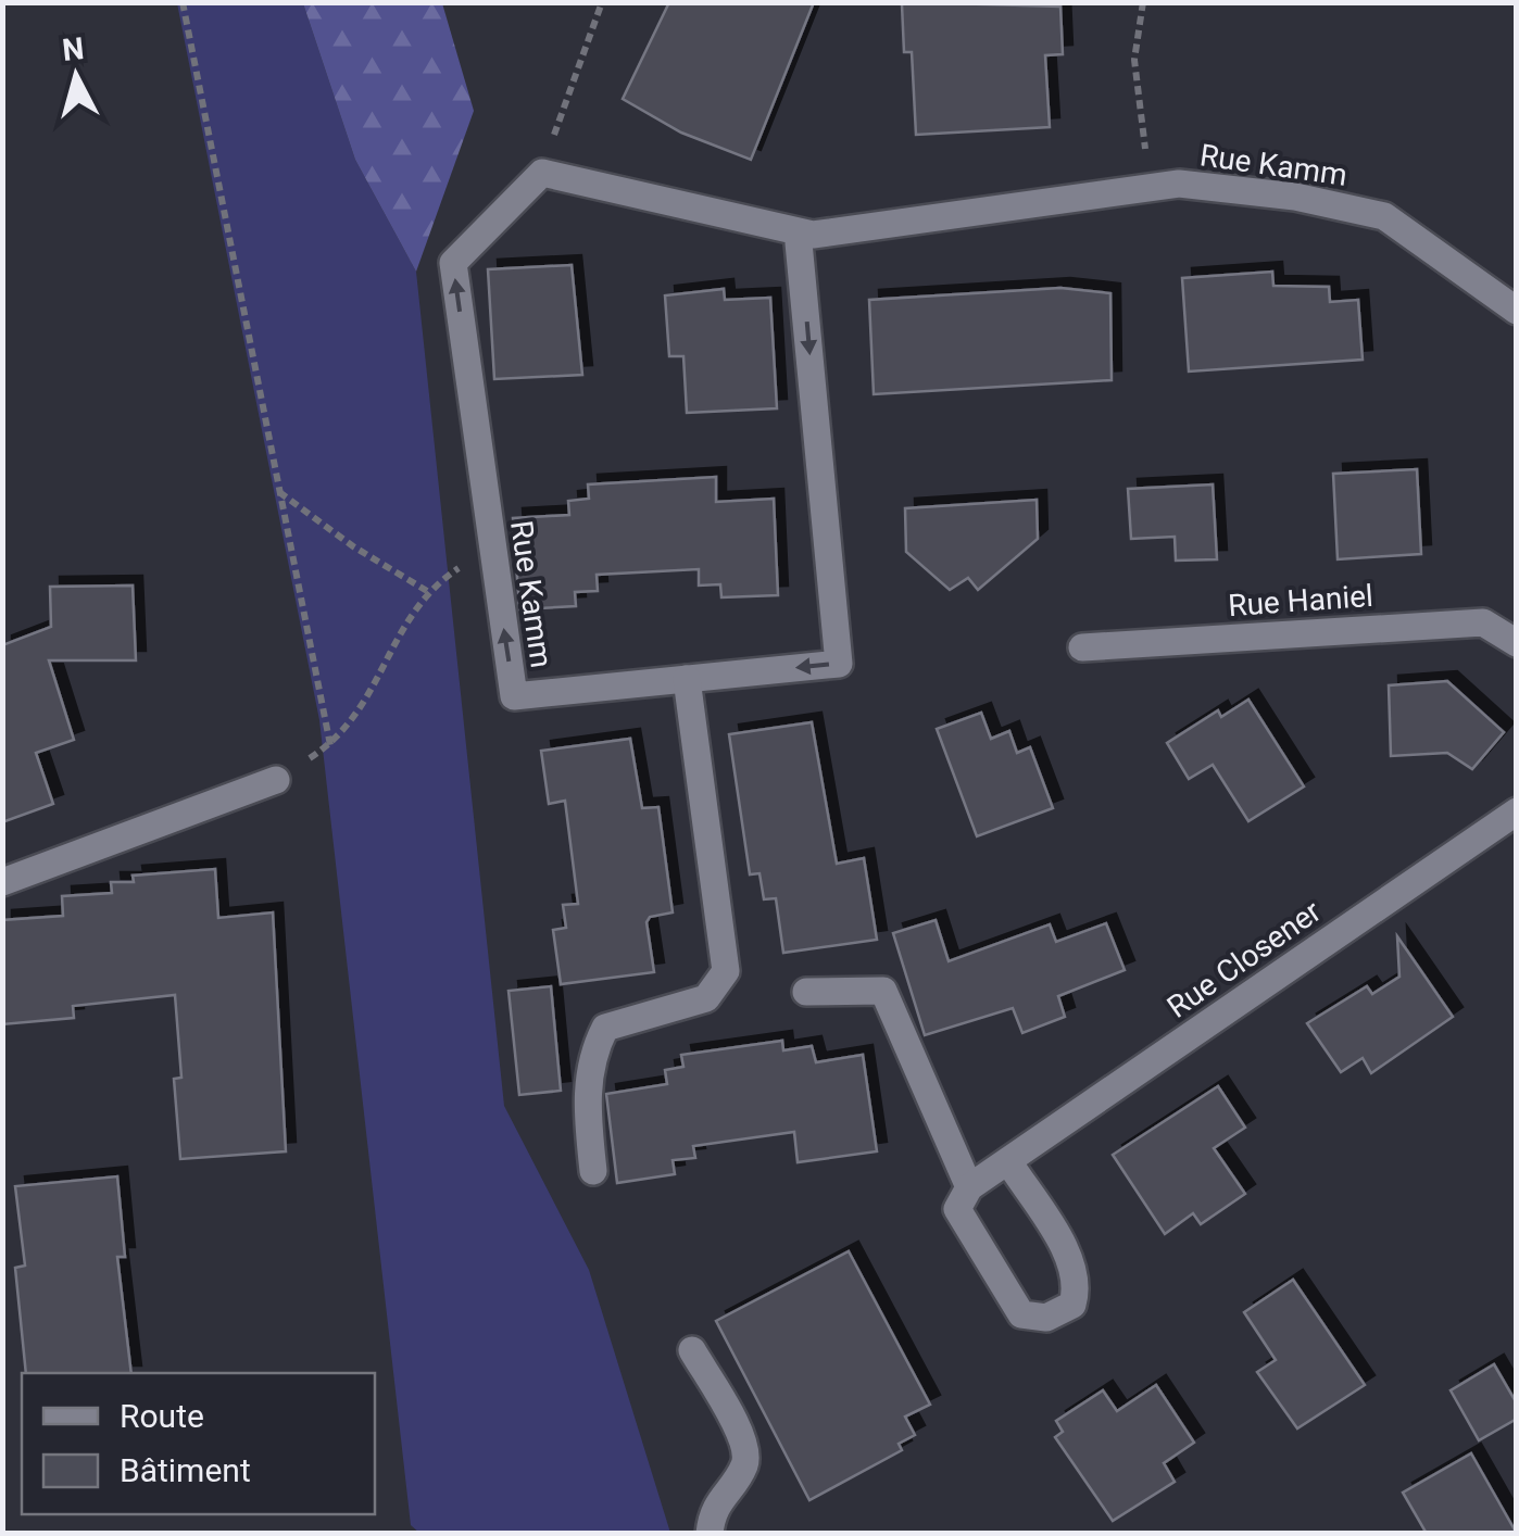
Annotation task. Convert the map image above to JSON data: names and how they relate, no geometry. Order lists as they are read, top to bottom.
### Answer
{
  "streets": {
    "street": ["Rue Kamm", "Rue Haniel", "Rue Closener"]
  },
  "legend": ["Route", "Bâtiment"],
  "north": "top"
}
